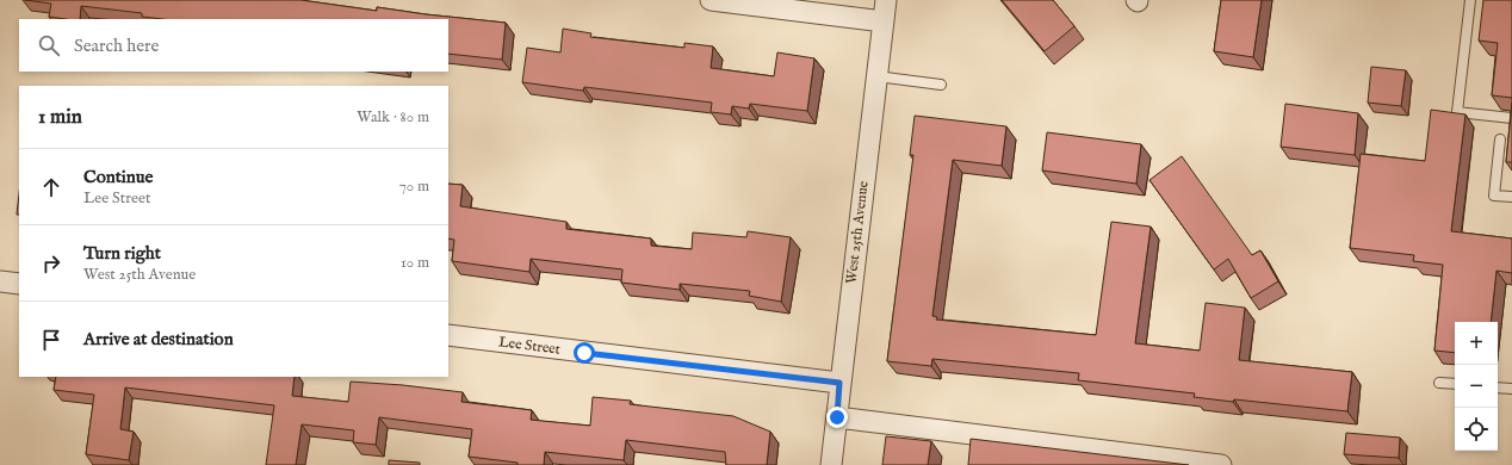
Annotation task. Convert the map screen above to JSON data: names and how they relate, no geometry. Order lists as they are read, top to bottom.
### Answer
{
  "streets": {
    "street": ["West 25th Avenue", "Lee Street"]
  },
  "crossings": [
    ["West 25th Avenue", "Lee Street"]
  ],
  "page": {
    "search": "Search here",
    "heading": ["1 min", "Walk · 80 m"],
    "list": [
      ["Continue", "Lee Street", "70 m"],
      ["Turn right", "West 25th Avenue", "10 m"],
      "Arrive at destination"
    ],
    "map_buttons": ["+", "−"]
  }
}
